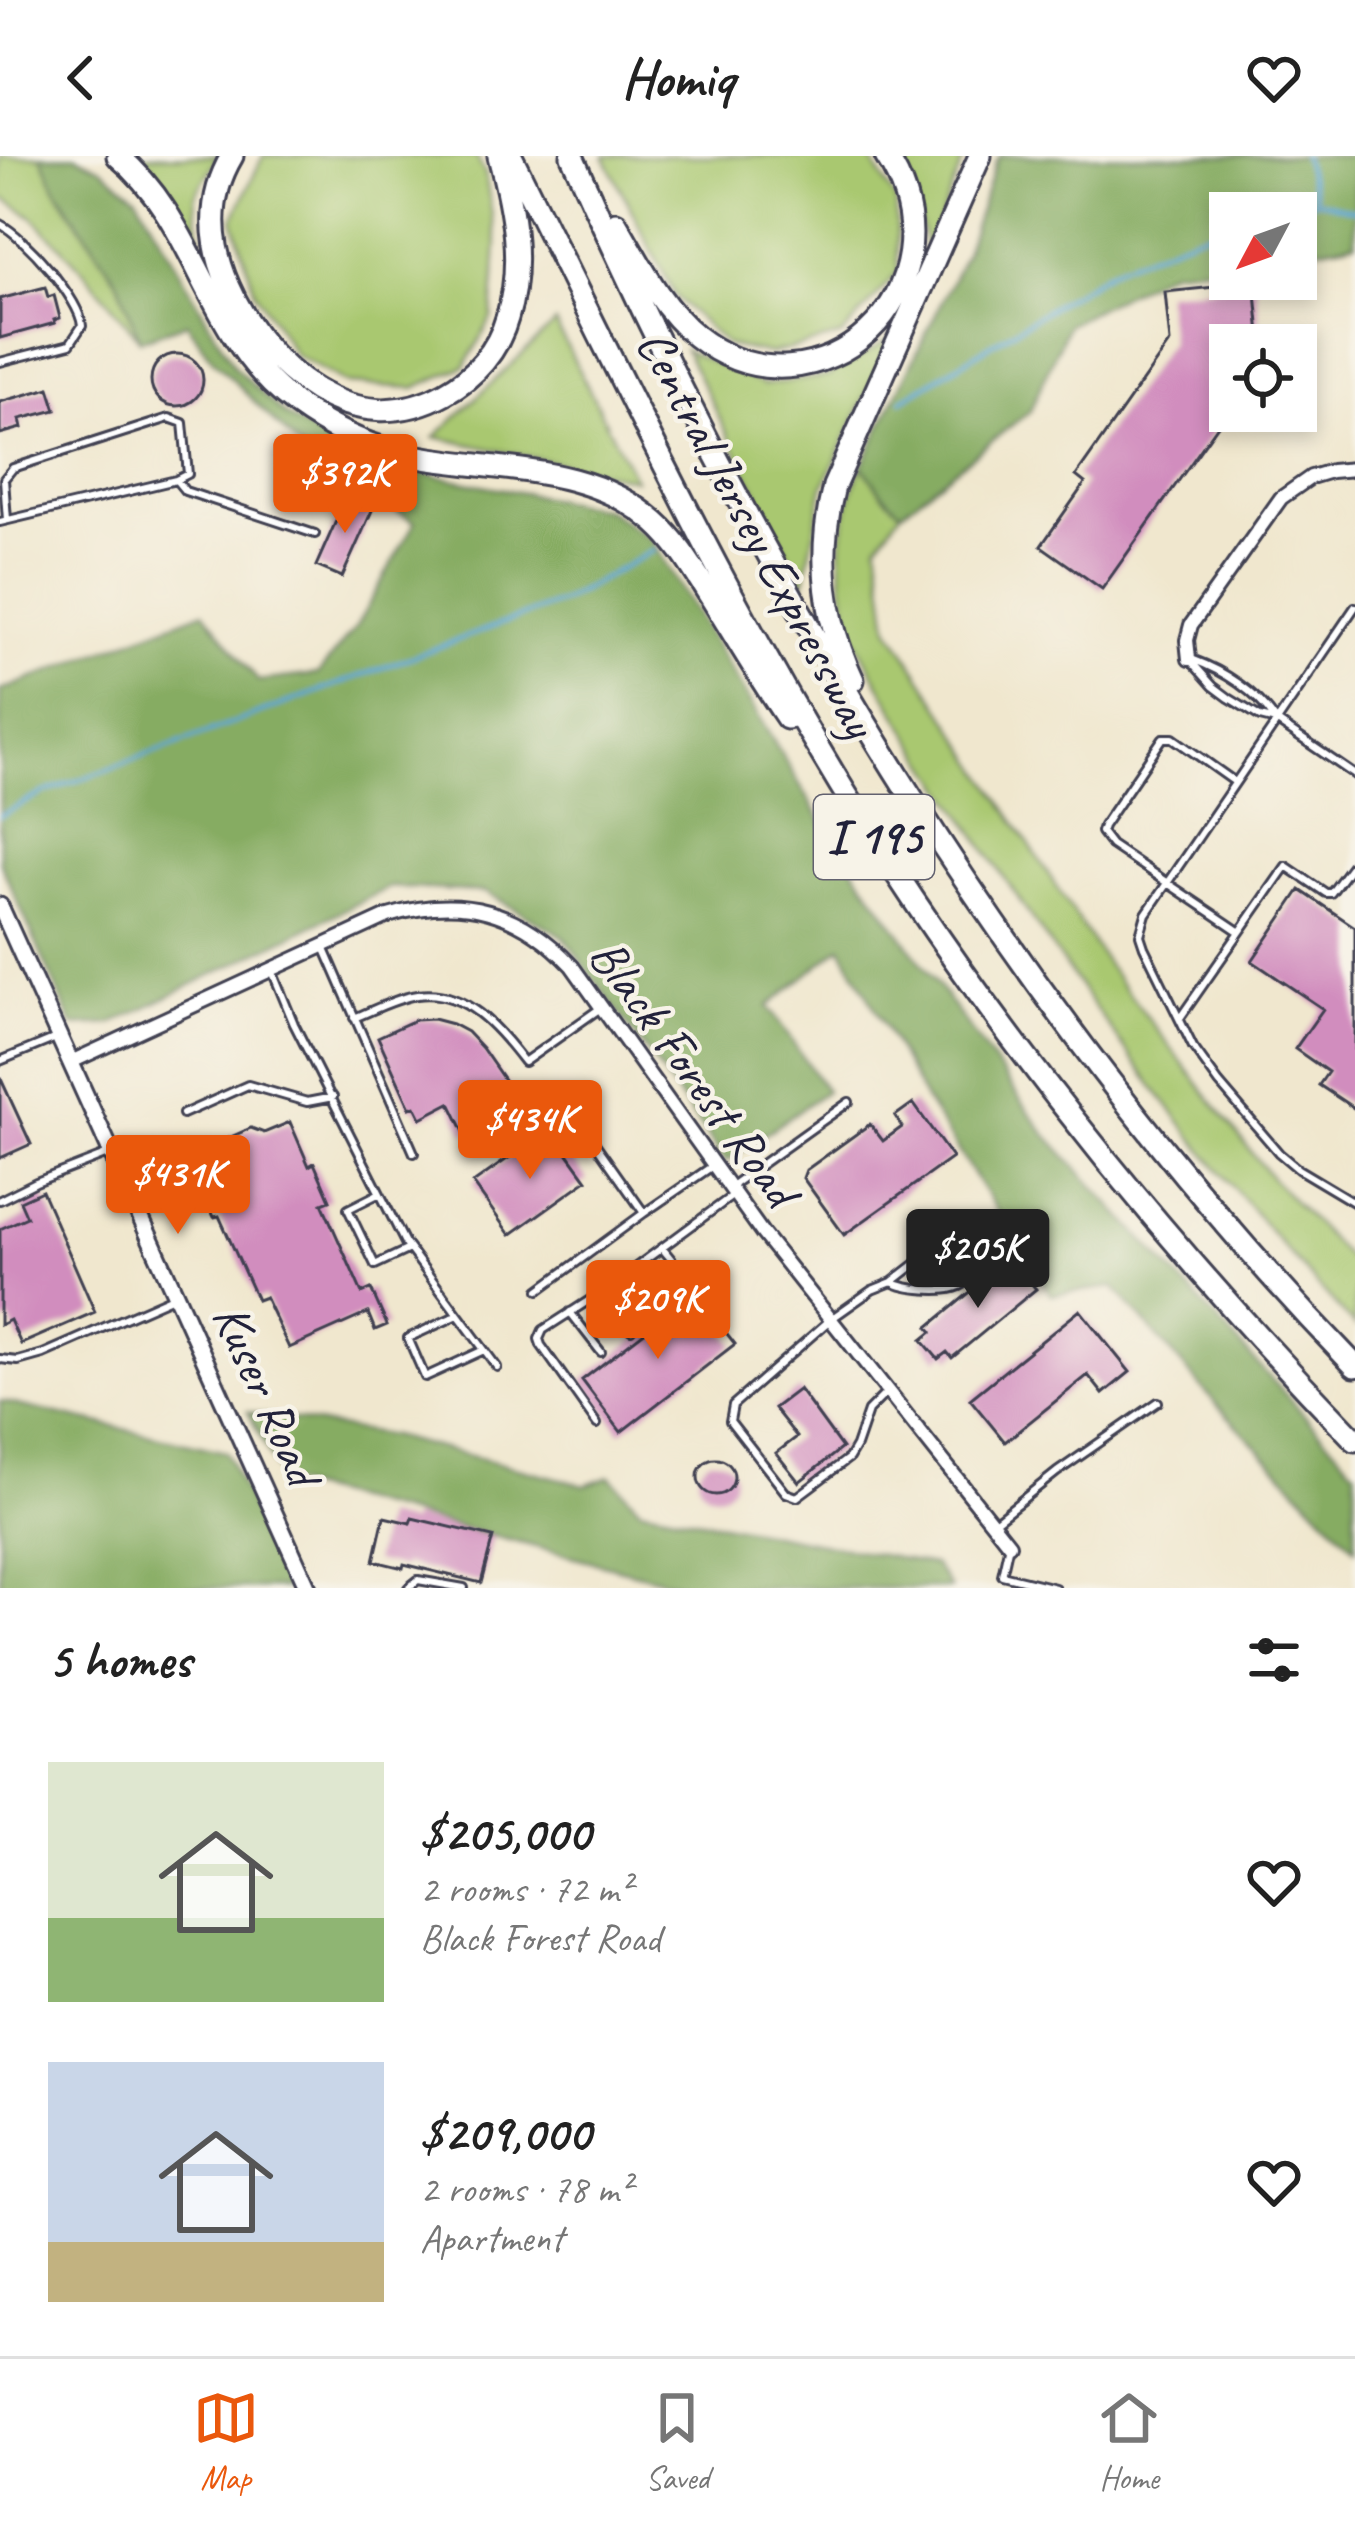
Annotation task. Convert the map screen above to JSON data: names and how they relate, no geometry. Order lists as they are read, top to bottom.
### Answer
{
  "streets": {
    "highway": ["Central Jersey Expressway", "I 195"],
    "street": ["Black Forest Road", "Kuser Road"]
  },
  "crossings": [
    ["Black Forest Road", "Kuser Road"]
  ],
  "north": "bottom left",
  "page": {
    "header": "Homiq",
    "price": [
      "$392K",
      "$434K",
      "$431K",
      "$205K",
      "$209K"
    ],
    "heading": "5 homes",
    "list": [
      {
        "name": "$205,000",
        "note": "2 rooms · 72 m² · Black Forest Road"
      },
      {
        "name": "$209,000",
        "note": "2 rooms · 78 m² · Apartment"
      }
    ],
    "tabs": ["Map", "Saved", "Home"]
  }
}
